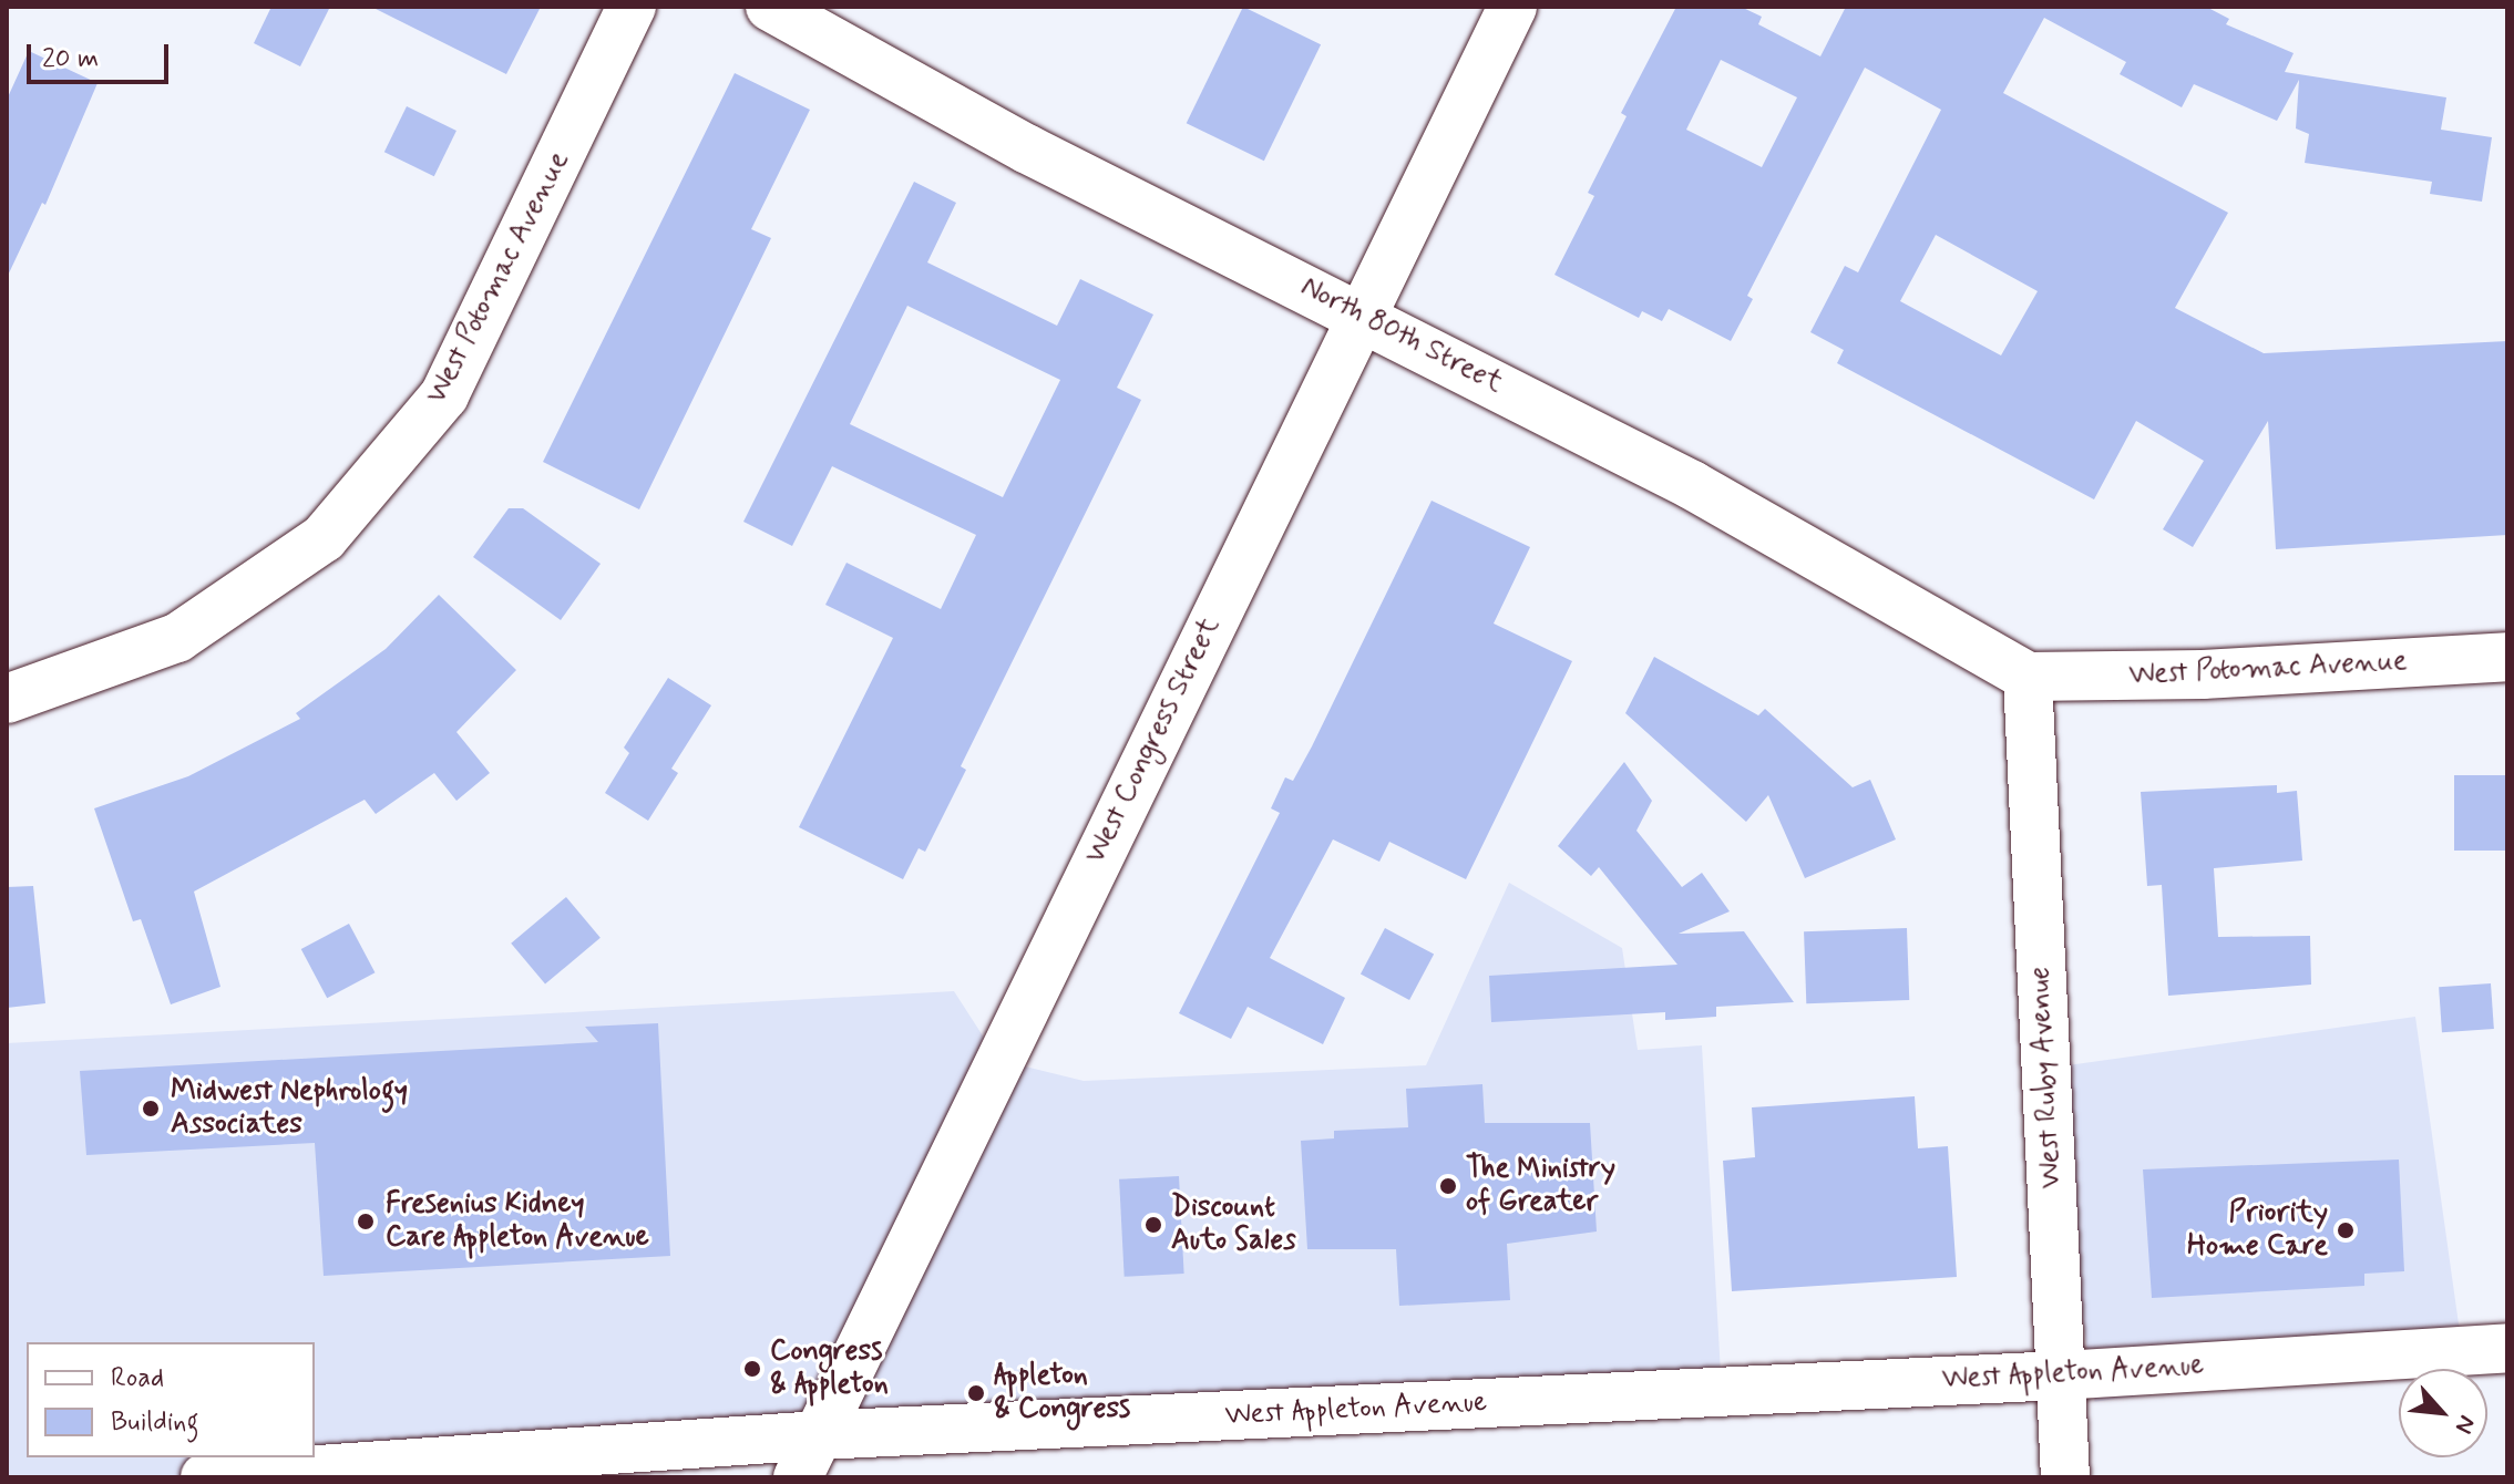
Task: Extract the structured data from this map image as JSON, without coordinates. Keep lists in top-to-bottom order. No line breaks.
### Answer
{"streets":{"street":["West Potomac Avenue","North 80th Street","West Congress Street","West Ruby Avenue","West Appleton Avenue"]},"crossings":[["West Potomac Avenue","North 80th Street"],["West Potomac Avenue","West Ruby Avenue"],["North 80th Street","West Congress Street"],["North 80th Street","West Ruby Avenue"],["West Congress Street","West Appleton Avenue"],["West Ruby Avenue","West Appleton Avenue"]],"places":["Midwest Nephrology Associates","The Ministry of Greater","Fresenius Kidney Care Appleton Avenue","Discount Auto Sales","Priority Home Care","Congress & Appleton","Appleton & Congress"],"legend":["Road","Building"],"scale_bar":"20 m","north":"bottom right"}
